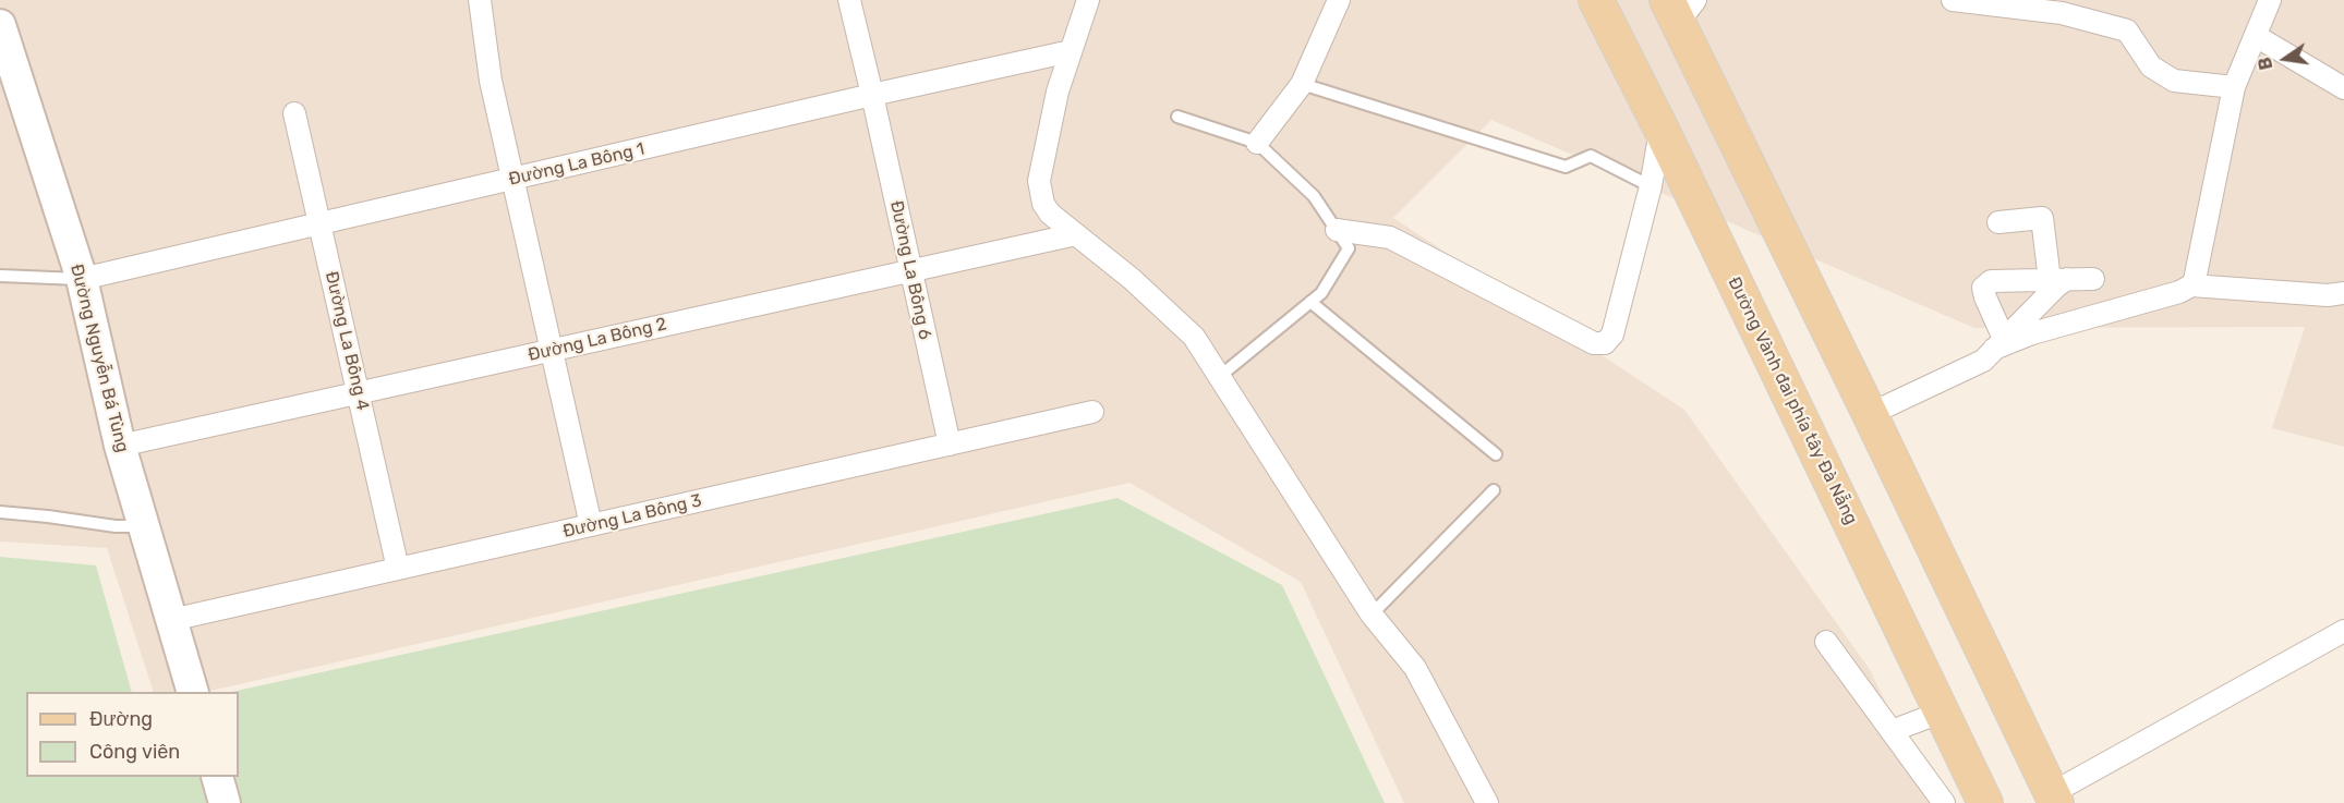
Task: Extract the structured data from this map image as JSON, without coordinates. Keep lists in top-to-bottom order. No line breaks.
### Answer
{"streets":{"main road":["Đường Nguyễn Bá Tùng","Đường Vành đai phía tây Đà Nẵng"],"street":["Đường La Bông 1","Đường La Bông 6","Đường La Bông 2","Đường La Bông 4","Đường La Bông 3"]},"crossings":[["Đường La Bông 1","Đường La Bông 6"],["Đường La Bông 1","Đường La Bông 4"],["Đường La Bông 1","Đường Nguyễn Bá Tùng"],["Đường La Bông 6","Đường La Bông 2"],["Đường La Bông 6","Đường La Bông 3"],["Đường La Bông 2","Đường La Bông 4"],["Đường La Bông 2","Đường Nguyễn Bá Tùng"],["Đường La Bông 4","Đường La Bông 3"],["Đường Nguyễn Bá Tùng","Đường La Bông 3"]],"legend":["Đường","Công viên"],"north":"left"}
